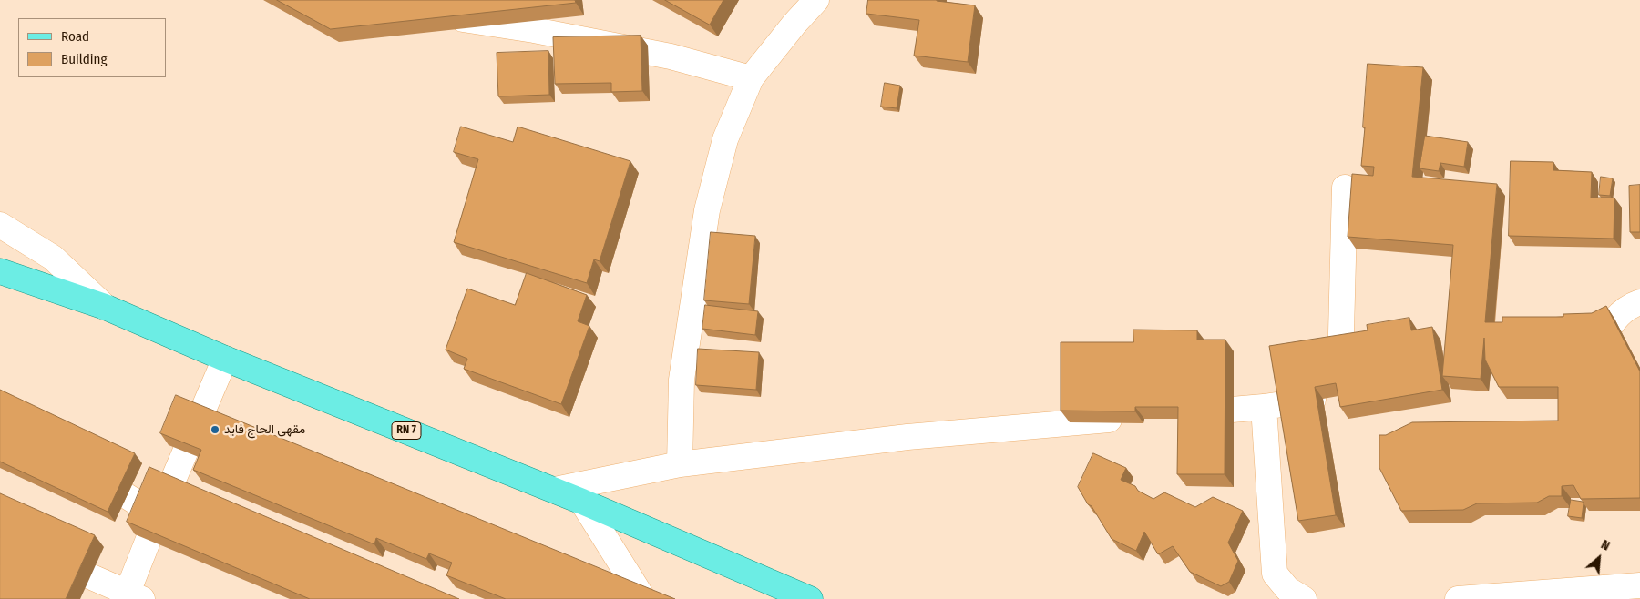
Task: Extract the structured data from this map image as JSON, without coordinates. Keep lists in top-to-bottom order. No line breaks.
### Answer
{"streets":{"main road":["RN 7"]},"places":["مقهى الحاج فايد"],"legend":["Road","Building"],"north":"top right"}
